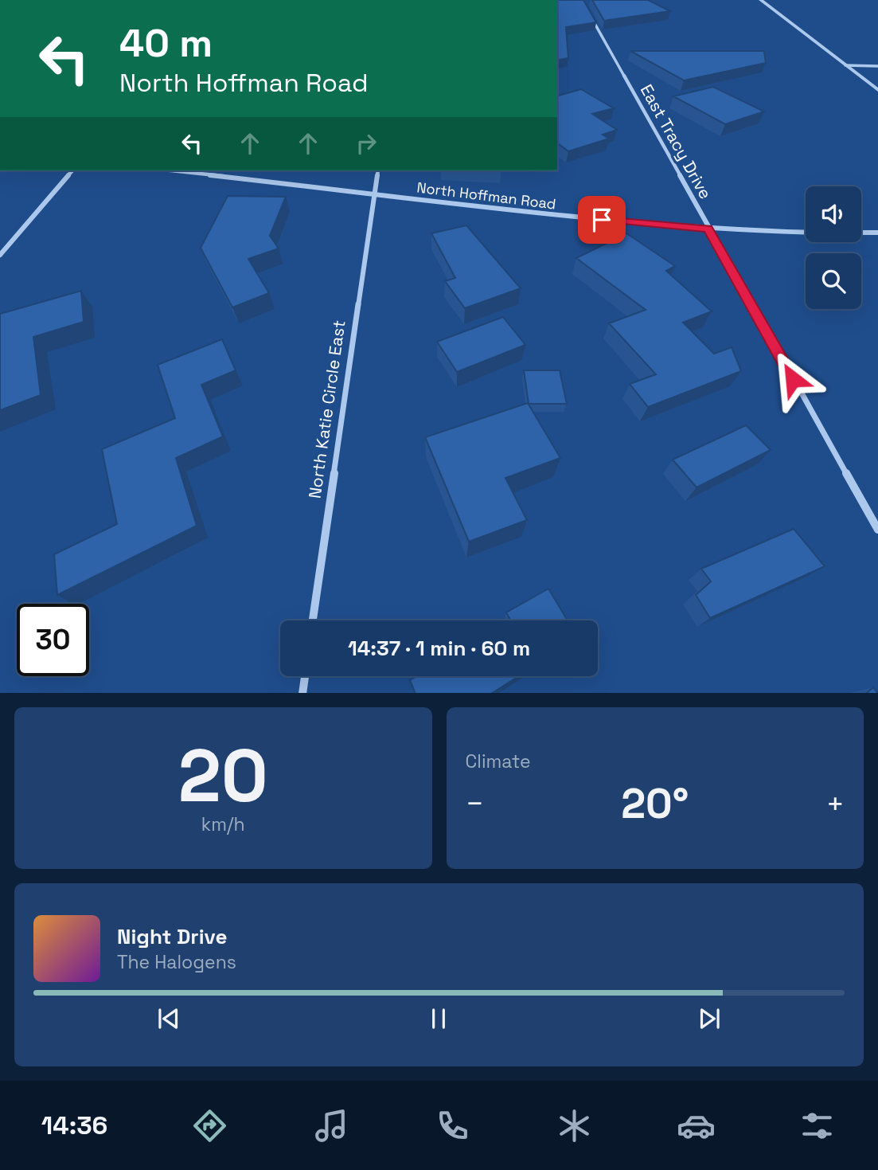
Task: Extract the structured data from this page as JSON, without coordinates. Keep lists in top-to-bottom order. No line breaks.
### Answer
{"streets":{"street":["East Tracy Drive","North Hoffman Road","North Katie Circle East"]},"crossings":[["East Tracy Drive","North Hoffman Road"],["North Hoffman Road","North Katie Circle East"]],"page":{"turn":["40 m","North Hoffman Road"],"limit":"30","trip":"14:37 · 1 min · 60 m","tile":[["20","km/h"],"Climate"],"heat":["−","20°","+"],"song":["Night Drive","The Halogens"],"tabs":"14:36"}}
